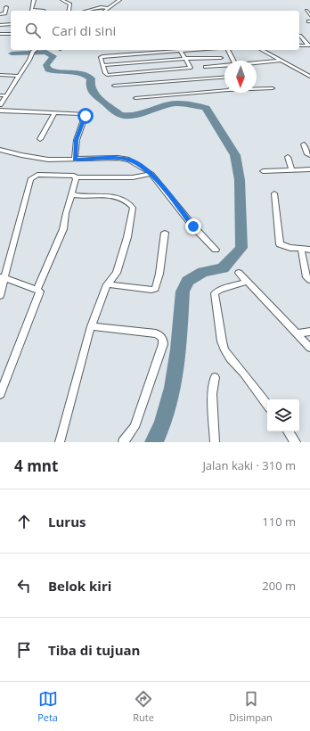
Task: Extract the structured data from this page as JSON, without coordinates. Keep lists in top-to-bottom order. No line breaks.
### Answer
{"north":"bottom","page":{"search":"Cari di sini","heading":["4 mnt","Jalan kaki · 310 m"],"list":[["Lurus","110 m"],["Belok kiri","200 m"],"Tiba di tujuan"],"nav":["Peta","Rute","Disimpan"]}}
